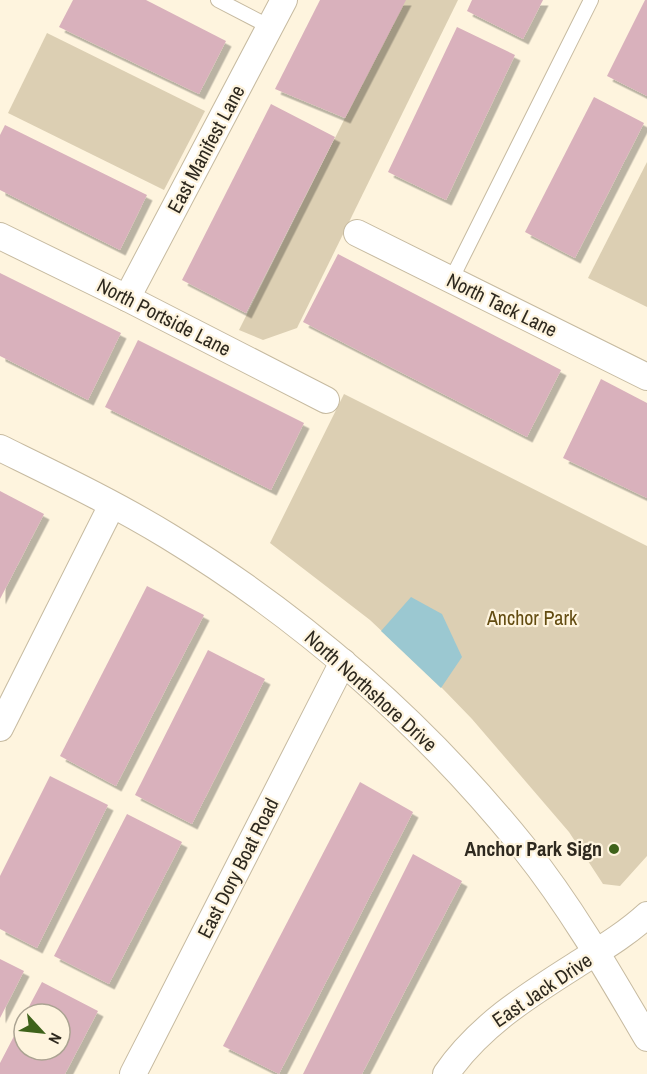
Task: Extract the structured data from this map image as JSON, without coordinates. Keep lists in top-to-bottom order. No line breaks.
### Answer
{"streets":{"street":["East Manifest Lane","North Tack Lane","North Portside Lane","North Northshore Drive","East Dory Boat Road","East Jack Drive"]},"crossings":[["East Manifest Lane","North Portside Lane"],["North Northshore Drive","East Dory Boat Road"],["North Northshore Drive","East Jack Drive"]],"parks":["Anchor Park"],"places":["Anchor Park Sign"],"north":"bottom right"}
